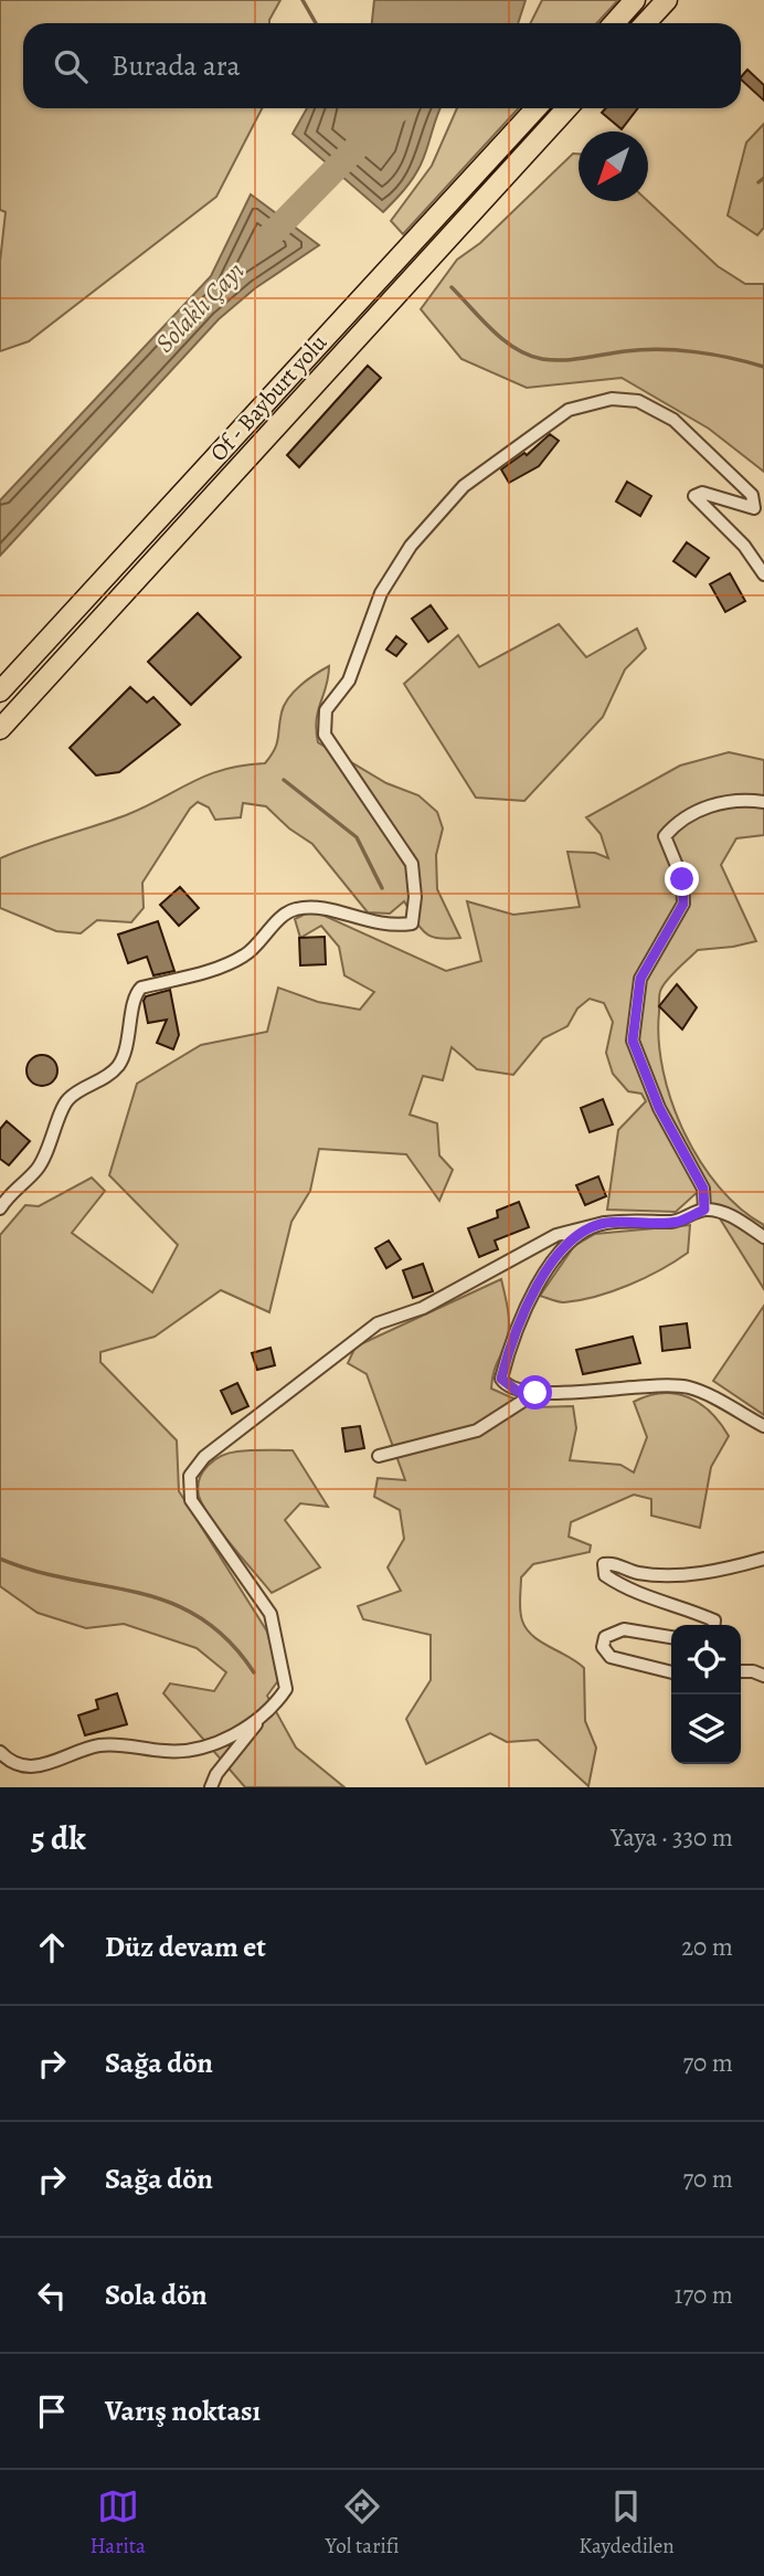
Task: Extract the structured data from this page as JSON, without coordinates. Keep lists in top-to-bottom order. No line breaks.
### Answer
{"streets":{"highway":["Of - Bayburt yolu"]},"water":["Solaklı Çayı"],"north":"bottom left","page":{"search":"Burada ara","heading":["5 dk","Yaya · 330 m"],"list":[["Düz devam et","20 m"],["Sağa dön","70 m"],["Sağa dön","70 m"],["Sola dön","170 m"],"Varış noktası"],"nav":["Harita","Yol tarifi","Kaydedilen"]}}
